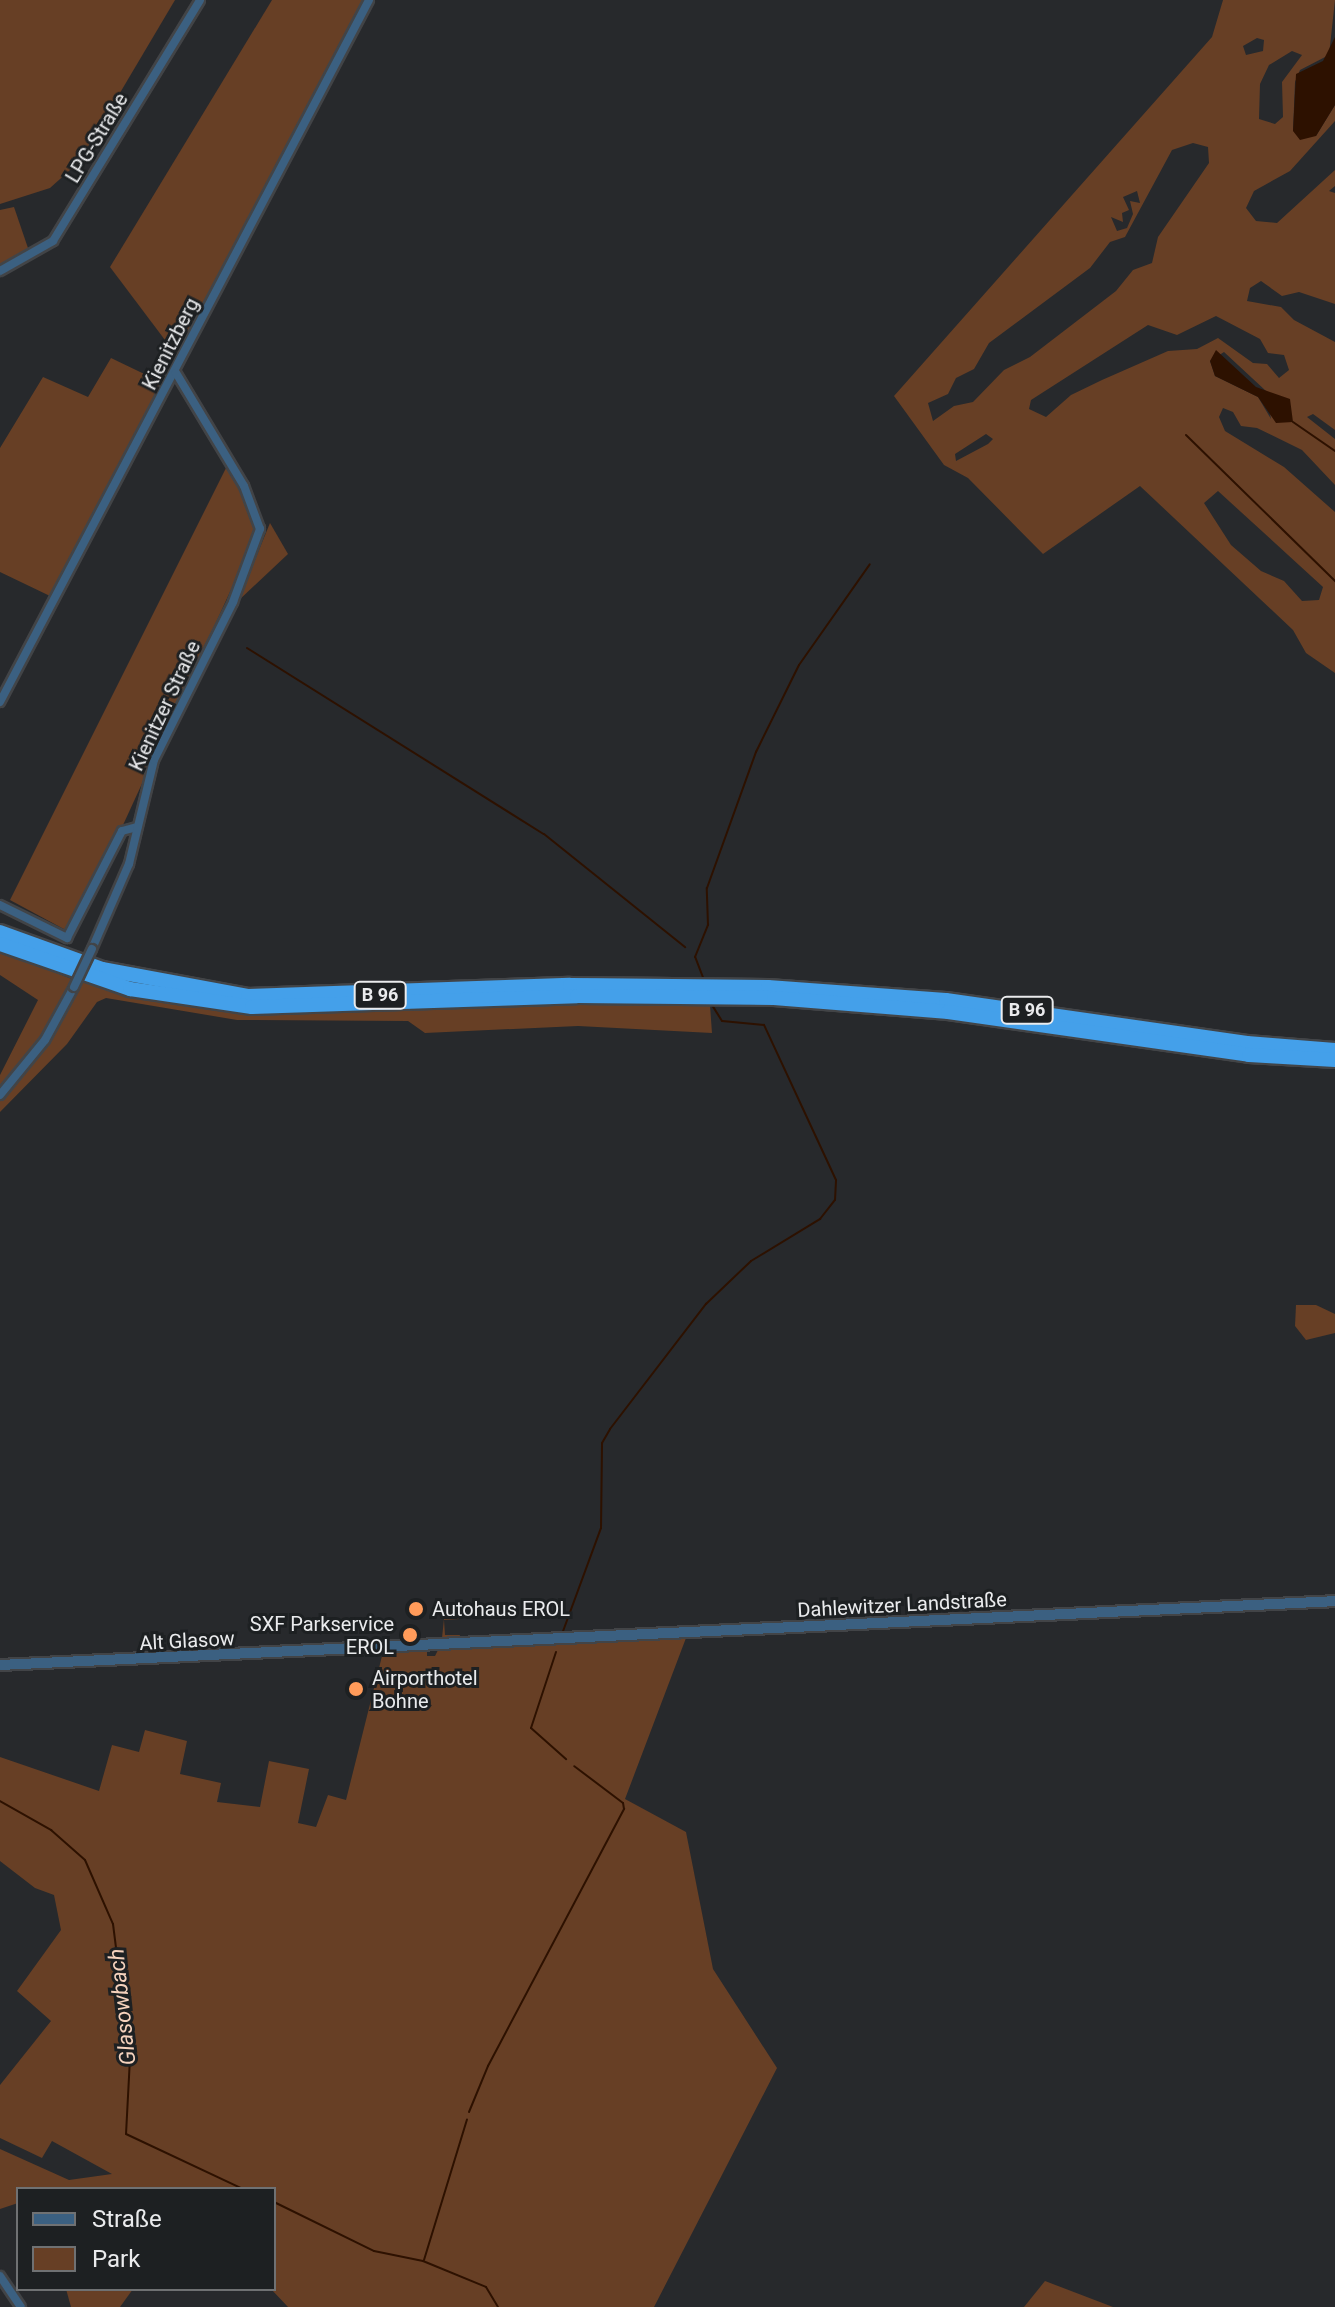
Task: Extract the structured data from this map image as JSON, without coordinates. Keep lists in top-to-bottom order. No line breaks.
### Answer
{"streets":{"highway":["B 96"],"street":["LPG-Straße","Kienitzberg","Kienitzer Straße","Dahlewitzer Landstraße","Alt Glasow"]},"crossings":[["Kienitzberg","Kienitzer Straße"],["Dahlewitzer Landstraße","Alt Glasow"]],"water":["Glasowbach"],"places":["Autohaus EROL","SXF Parkservice EROL","Airporthotel Bohne"],"legend":["Straße","Park"]}
